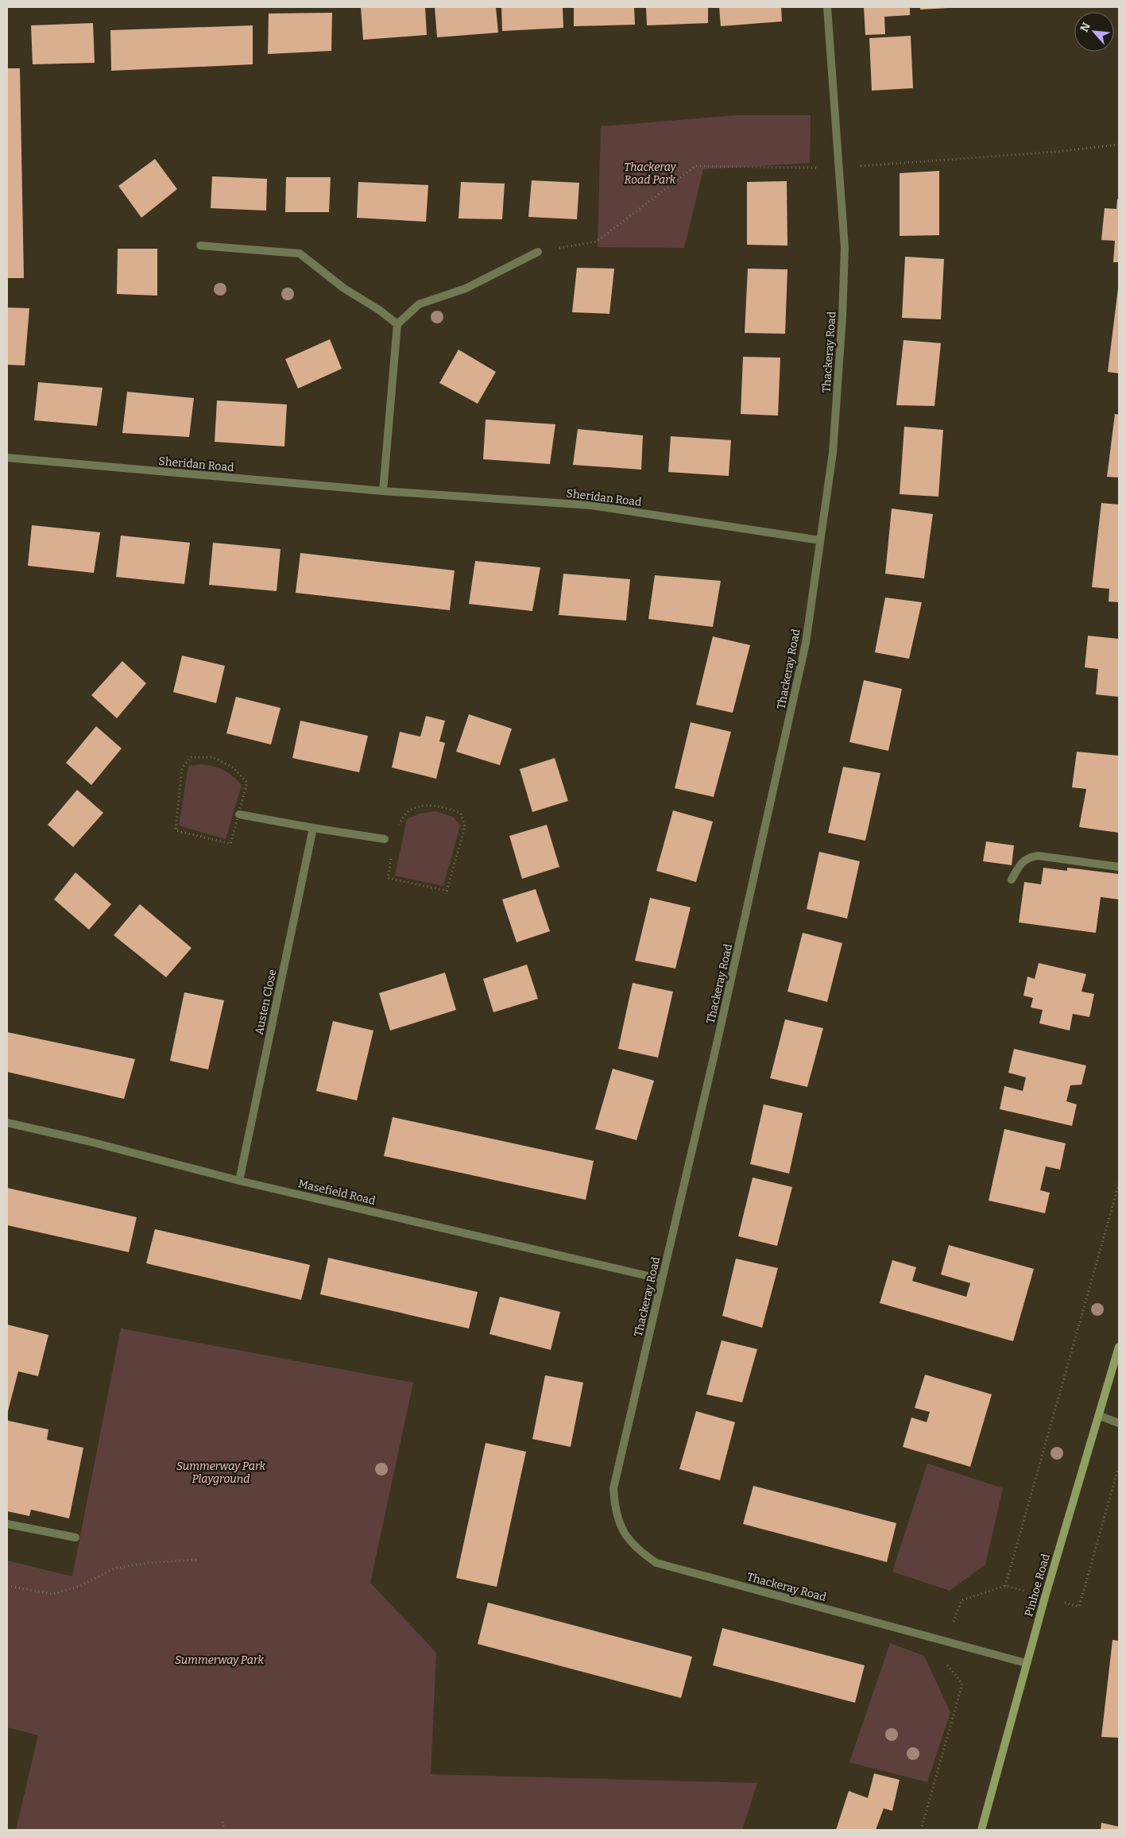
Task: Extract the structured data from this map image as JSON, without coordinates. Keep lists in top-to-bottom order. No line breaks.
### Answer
{"streets":{"main road":["Pinhoe Road"],"street":["Thackeray Road","Sheridan Road","Austen Close","Masefield Road"]},"crossings":[["Thackeray Road","Sheridan Road"],["Thackeray Road","Masefield Road"],["Thackeray Road","Pinhoe Road"],["Austen Close","Masefield Road"]],"parks":["Thackeray Road Park","Summerway Park Playground","Summerway Park"],"north":"top left"}
